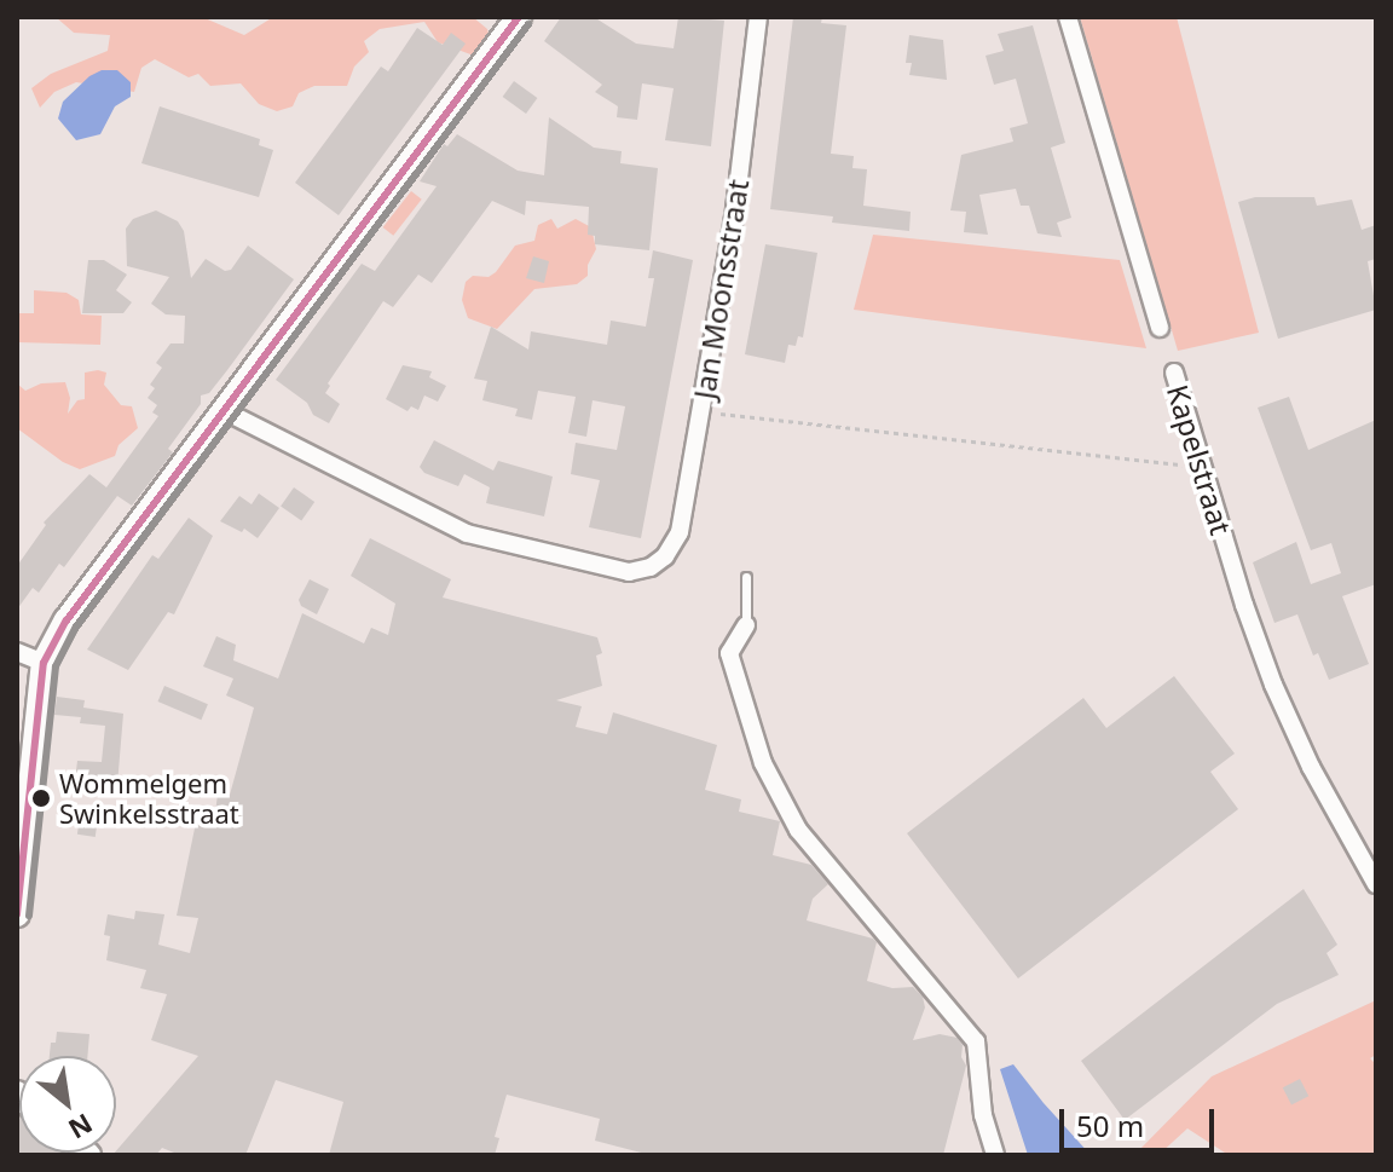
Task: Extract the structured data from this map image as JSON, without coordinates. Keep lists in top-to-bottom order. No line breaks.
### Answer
{"streets":{"street":["Jan Moonsstraat","Kapelstraat"]},"places":["Wommelgem Swinkelsstraat"],"scale_bar":"50 m","north":"bottom right"}
